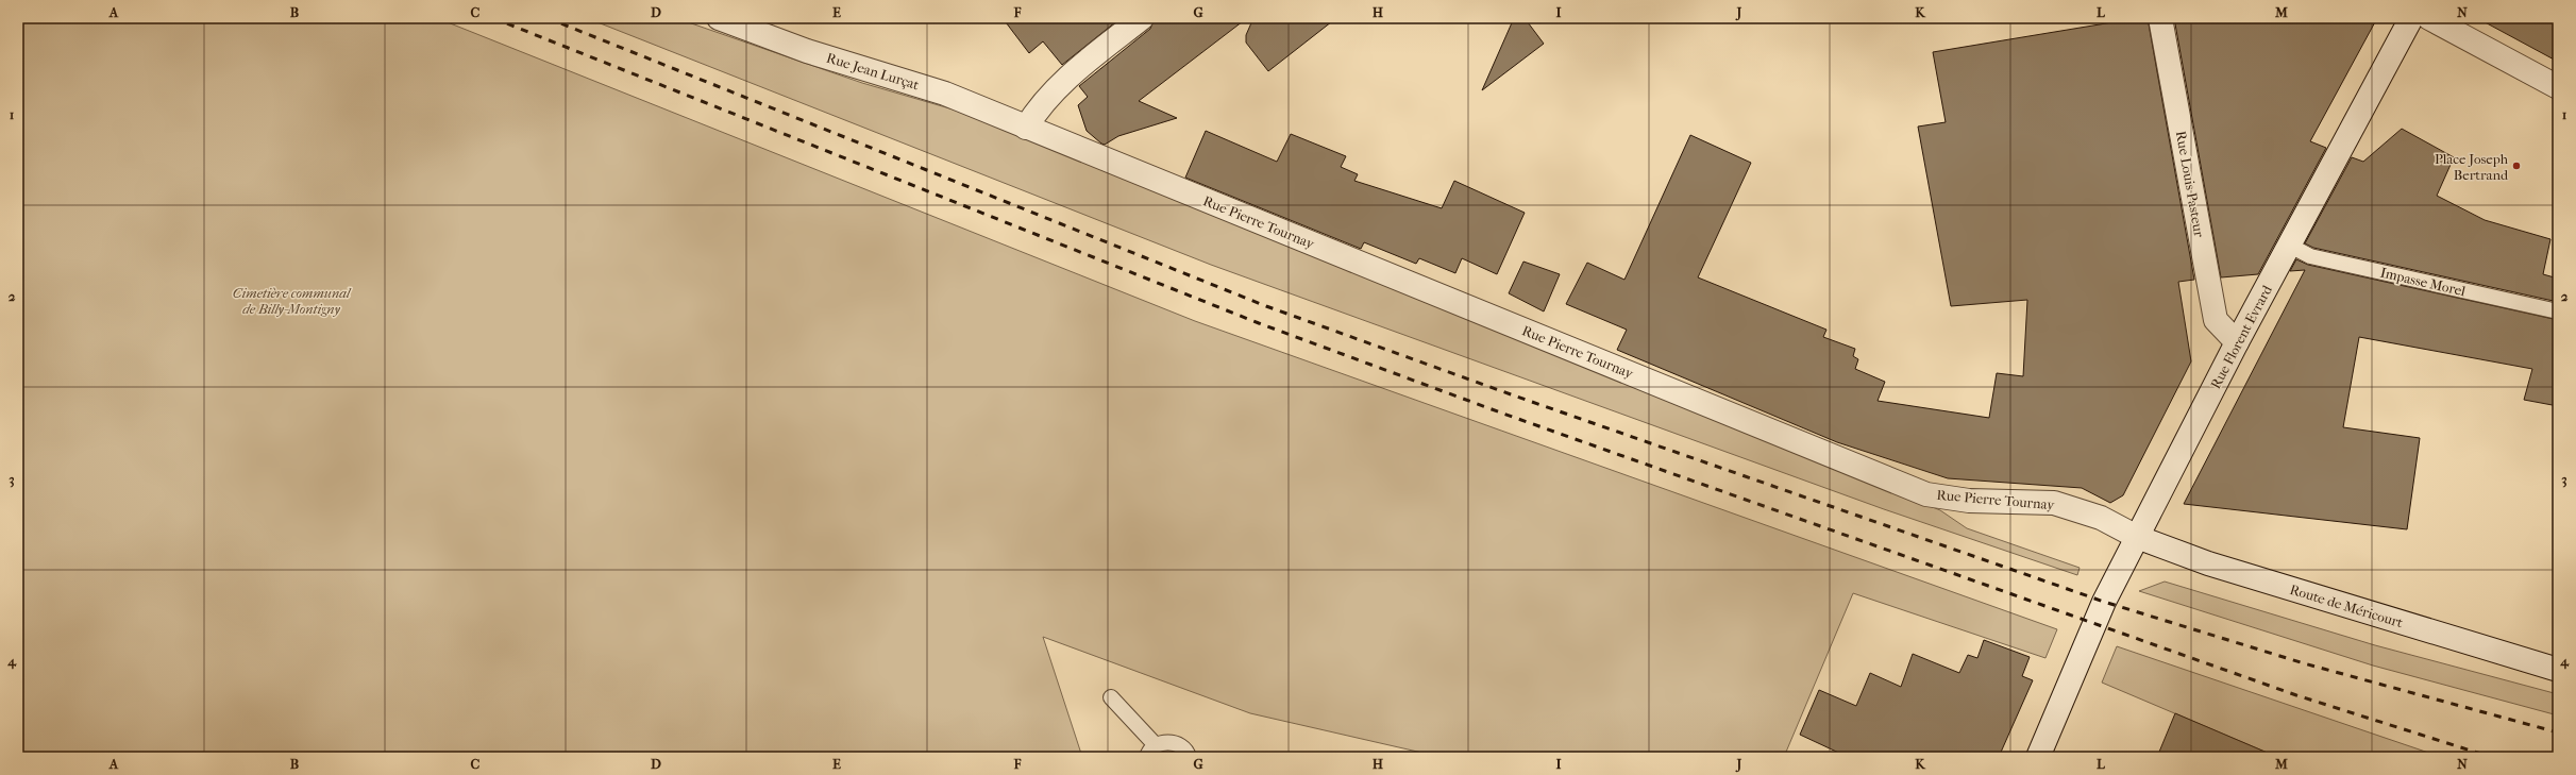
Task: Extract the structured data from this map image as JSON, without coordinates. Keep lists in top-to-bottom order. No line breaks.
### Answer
{"streets":{"street":["Rue Jean Lurçat","Rue Louis Pasteur","Rue Pierre Tournay","Rue Florent Evrard","Route de Méricourt"],"lane":["Impasse Morel"]},"crossings":[["Rue Jean Lurçat","Rue Pierre Tournay"],["Rue Louis Pasteur","Rue Florent Evrard"],["Rue Pierre Tournay","Rue Florent Evrard"],["Rue Pierre Tournay","Route de Méricourt"],["Impasse Morel","Rue Florent Evrard"],["Rue Florent Evrard","Route de Méricourt"]],"parks":["Cimetière communal de Billy-Montigny"],"places":["Place Joseph Bertrand"],"grid":{"columns":["A","B","C","D","E","F","G","H","I","J","K","L","M","N"],"rows":["1","2","3","4"]}}
